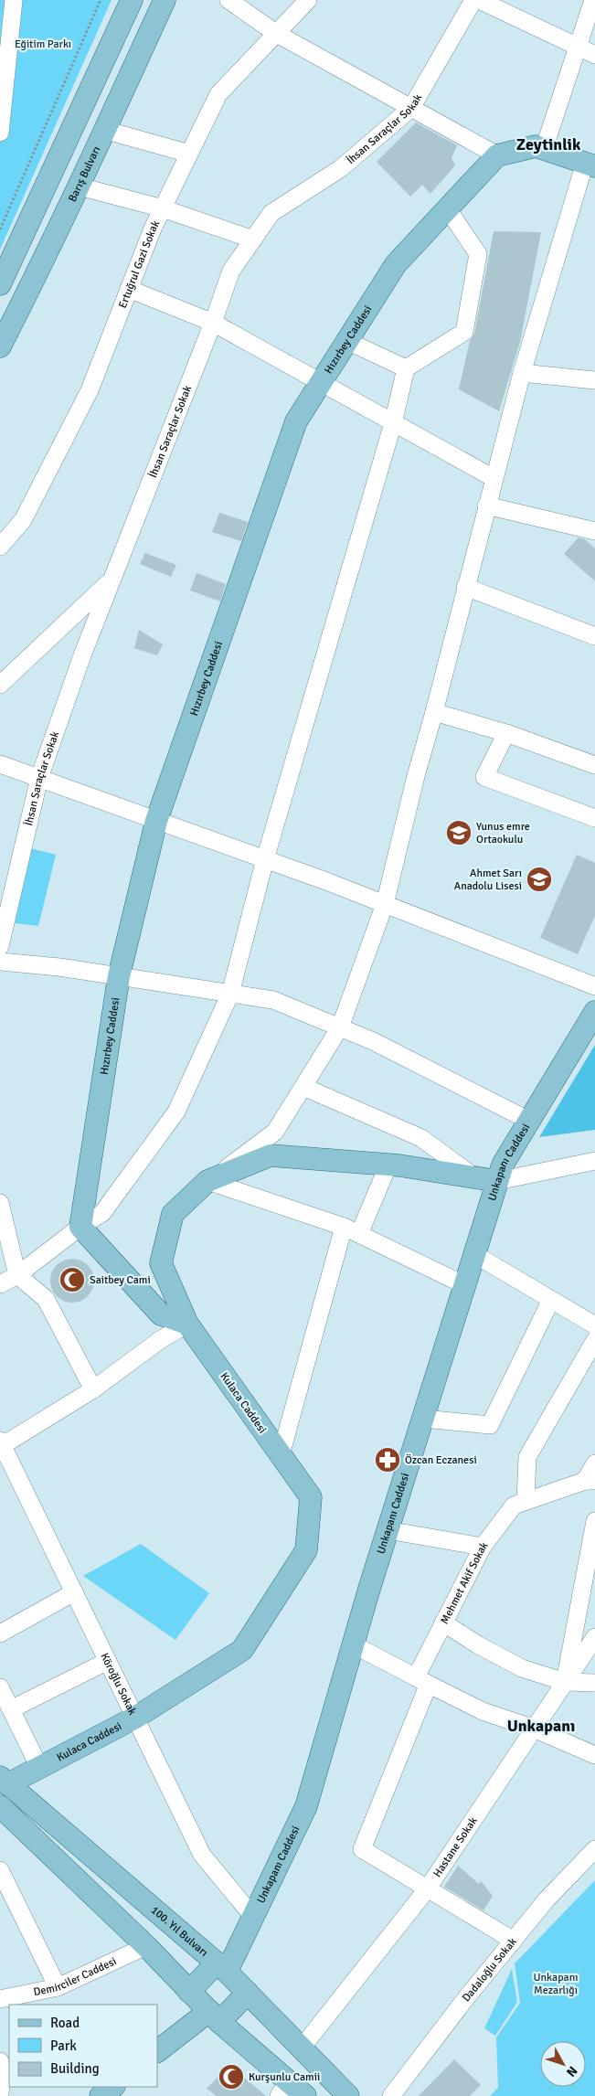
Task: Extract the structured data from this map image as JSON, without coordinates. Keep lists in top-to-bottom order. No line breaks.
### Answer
{"streets":{"main road":["Barış Bulvarı","Hızırbey Caddesi","Unkapanı Caddesi","Kulaca Caddesi","100. Yıl Bulvarı"],"street":["İhsan Saraçlar Sokak","Ertuğrul Gazi Sokak","Mehmet Akif Sokak","Köroğlu Sokak","Hastane Sokak","Dadaloğlu Sokak","Demirciler Caddesi"]},"crossings":[["Unkapanı Caddesi","Kulaca Caddesi"],["Unkapanı Caddesi","Köroğlu Sokak"],["Unkapanı Caddesi","100. Yıl Bulvarı"],["Kulaca Caddesi","Köroğlu Sokak"],["Kulaca Caddesi","100. Yıl Bulvarı"],["Mehmet Akif Sokak","Hastane Sokak"],["Hastane Sokak","100. Yıl Bulvarı"]],"districts":["Zeytinlik","Unkapanı"],"parks":["Eğitim Parkı","Unkapanı Mezarlığı"],"places":{"school or university":["Yunus emre Ortaokulu","Ahmet Sarı Anadolu Lisesi"],"mosque":["Saitbey Cami","Kurşunlu Camii"],"pharmacy":["Özcan Eczanesi"]},"legend":["Road","Park","Building"],"north":"bottom right"}
